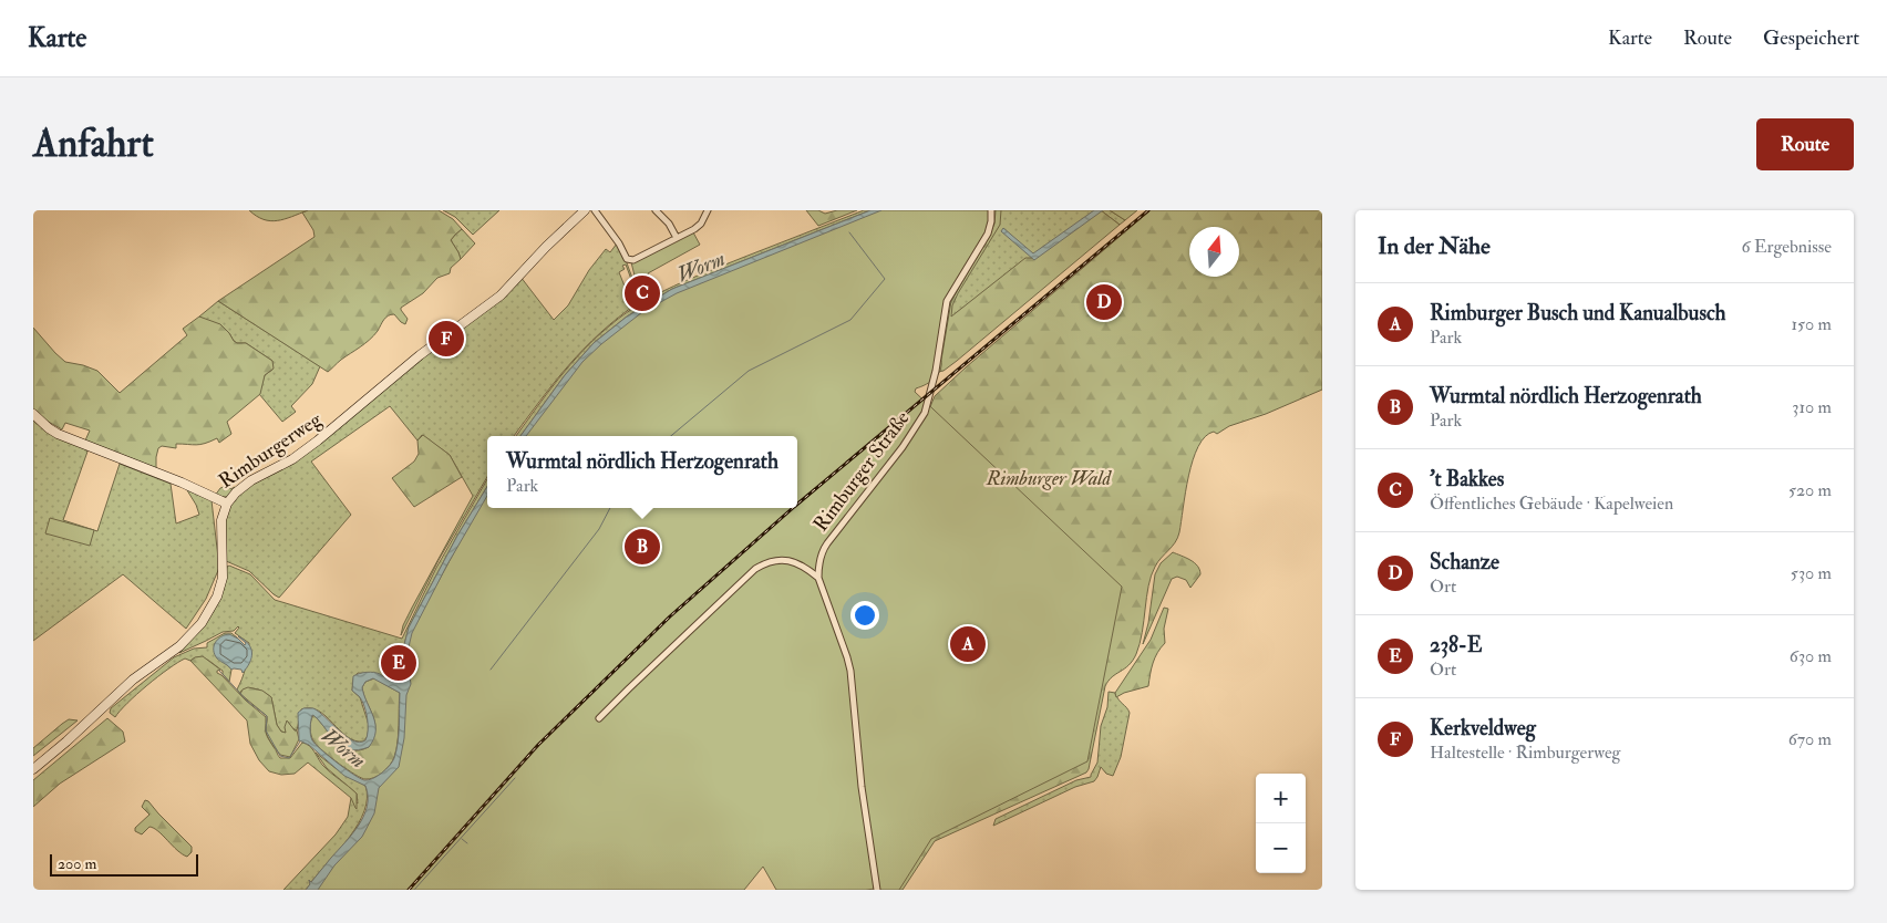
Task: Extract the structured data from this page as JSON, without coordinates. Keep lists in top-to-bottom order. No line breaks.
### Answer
{"streets":{"street":["Rimburgerweg","Rimburger Straße"]},"water":["Worm"],"parks":["Rimburger Wald"],"scale_bar":"200 m","north":"top","page":{"header":"Karte","nav":["Karte","Route","Gespeichert"],"buttons":"Route","title":"Anfahrt","heading":["In der Nähe","6 Ergebnisse"],"pins":["C","D","F","B","A","E"],"list":[{"mark":"A","name":"Rimburger Busch und Kanualbusch","note":"Park","value":"150 m"},{"mark":"B","name":"Wurmtal nördlich Herzogenrath","note":"Park","value":"310 m"},{"mark":"C","name":"'t Bakkes","note":"Öffentliches Gebäude · Kapelweien","value":"520 m"},{"mark":"D","name":"Schanze","note":"Ort","value":"530 m"},{"mark":"E","name":"238-E","note":"Ort","value":"630 m"},{"mark":"F","name":"Kerkveldweg","note":"Haltestelle · Rimburgerweg","value":"670 m"}],"popup":["Wurmtal nördlich Herzogenrath","Park"],"map_buttons":["+","−"],"scale":"200 m"}}
